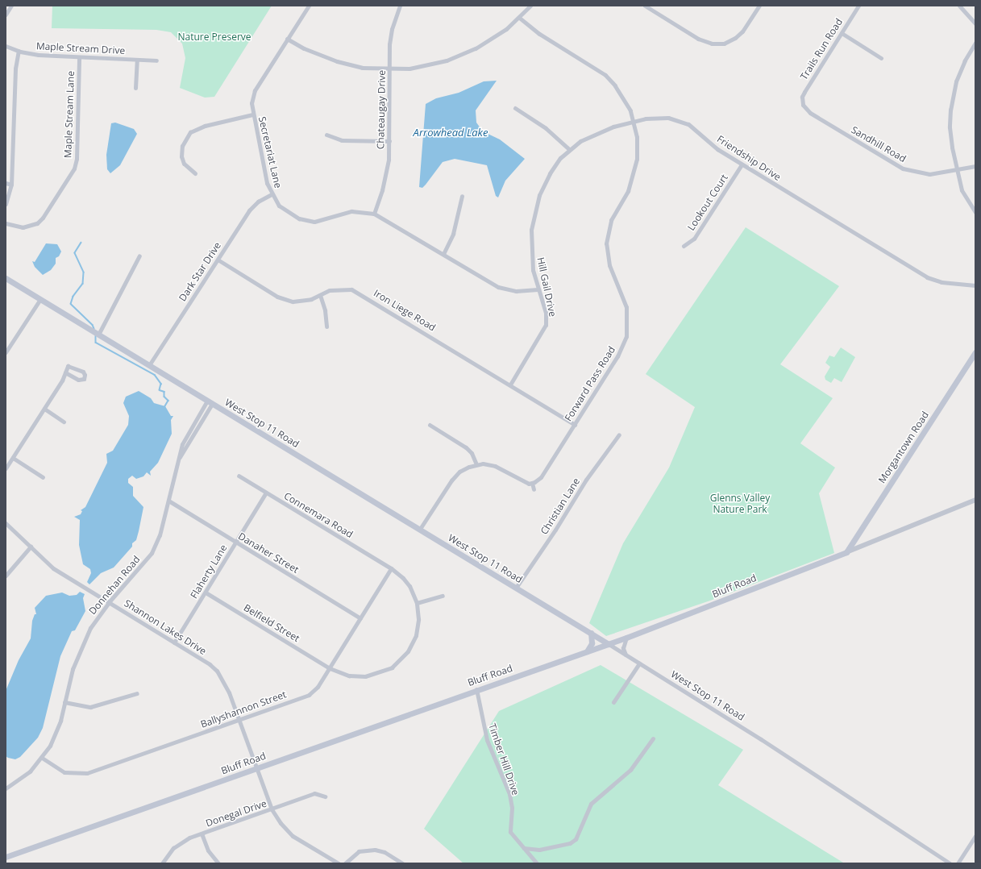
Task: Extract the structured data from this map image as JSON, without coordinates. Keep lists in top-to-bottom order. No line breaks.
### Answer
{"streets":{"main road":["West Stop 11 Road","Morgantown Road","Bluff Road"],"street":["Maple Stream Drive","Trails Run Road","Chateaugay Drive","Maple Stream Lane","Sandhill Road","Secretariat Lane","Friendship Drive","Lookout Court","Dark Star Drive","Hill Gail Drive","Iron Liege Road","Forward Pass Road","Christian Lane","Connemara Road","Danaher Street","Flaherty Lane","Donnehan Road","Belfield Street","Shannon Lakes Drive","Ballyshannon Street","Timber Hill Drive","Donegal Drive"]},"crossings":[["Maple Stream Drive","Maple Stream Lane"],["Trails Run Road","Sandhill Road"],["Chateaugay Drive","Secretariat Lane"],["Secretariat Lane","Dark Star Drive"],["Secretariat Lane","Hill Gail Drive"],["Friendship Drive","Lookout Court"],["Friendship Drive","Hill Gail Drive"],["Friendship Drive","Forward Pass Road"],["Dark Star Drive","Iron Liege Road"],["Dark Star Drive","West Stop 11 Road"],["Hill Gail Drive","Iron Liege Road"],["Hill Gail Drive","Forward Pass Road"],["Iron Liege Road","Forward Pass Road"],["West Stop 11 Road","Christian Lane"],["West Stop 11 Road","Donnehan Road"],["West Stop 11 Road","Bluff Road"],["Morgantown Road","Bluff Road"],["Connemara Road","Flaherty Lane"],["Connemara Road","Belfield Street"],["Connemara Road","Ballyshannon Street"],["Danaher Street","Flaherty Lane"],["Danaher Street","Donnehan Road"],["Danaher Street","Ballyshannon Street"],["Flaherty Lane","Belfield Street"],["Flaherty Lane","Shannon Lakes Drive"],["Donnehan Road","Shannon Lakes Drive"],["Donnehan Road","Ballyshannon Street"],["Bluff Road","Shannon Lakes Drive"],["Bluff Road","Timber Hill Drive"],["Belfield Street","Ballyshannon Street"],["Shannon Lakes Drive","Ballyshannon Street"],["Shannon Lakes Drive","Donegal Drive"]],"water":["Arrowhead Lake"],"parks":["Nature Preserve","Glenns Valley Nature Park"]}
